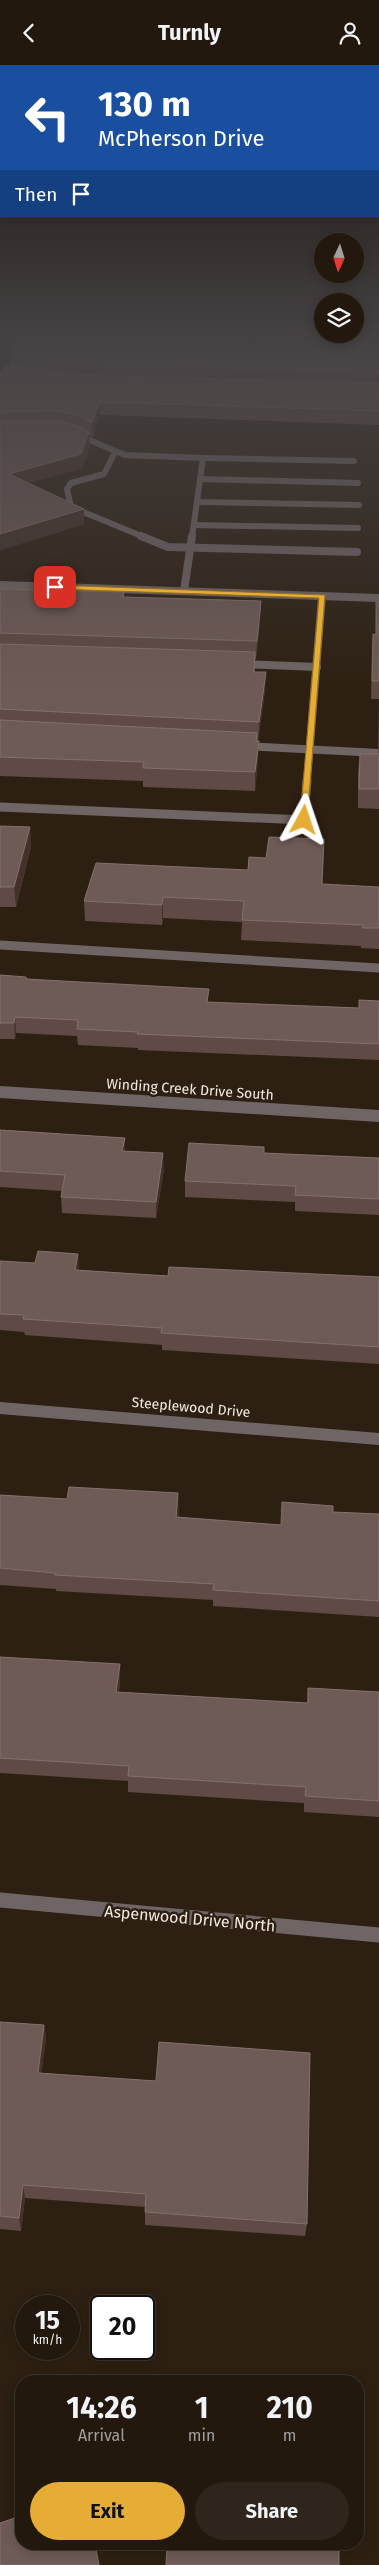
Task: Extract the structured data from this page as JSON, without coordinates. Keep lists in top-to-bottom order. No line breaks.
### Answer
{"streets":{"street":["Winding Creek Drive South","Steeplewood Drive","Aspenwood Drive North"]},"north":"bottom","page":{"header":"Turnly","turn":["130 m","McPherson Drive"],"then":"Then","speed":"15 km/h","limit":"20","eta":["14:26","Arrival","1","min","210","m"],"buttons":["Exit","Share"]}}
